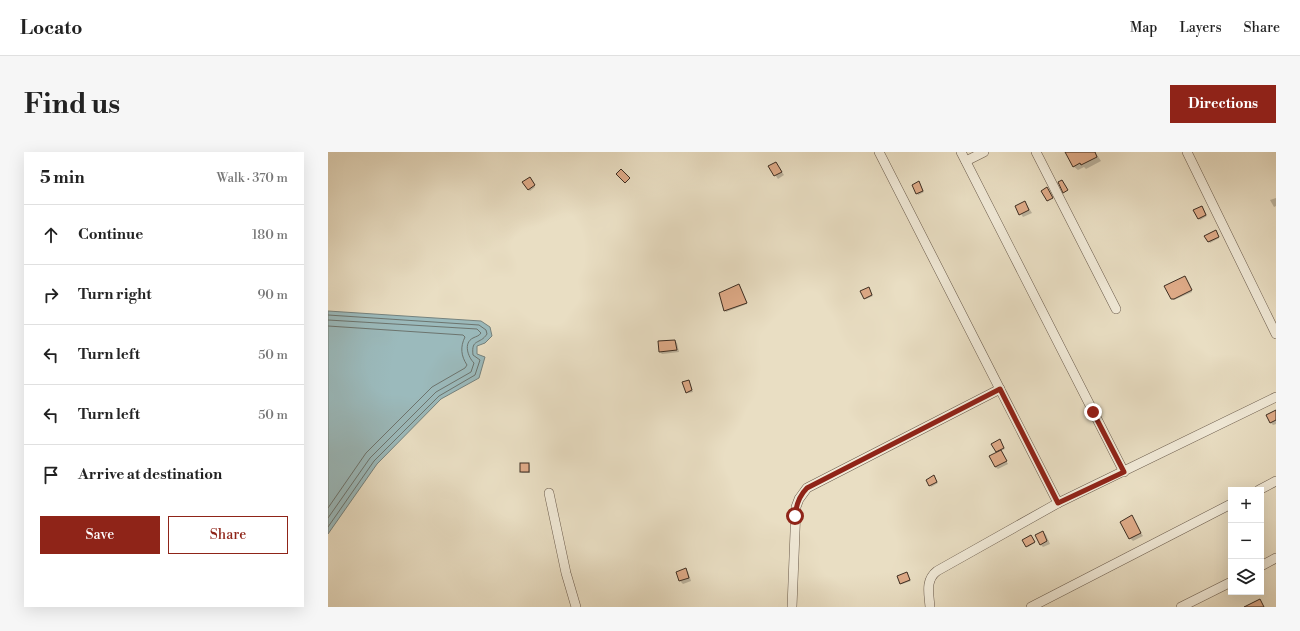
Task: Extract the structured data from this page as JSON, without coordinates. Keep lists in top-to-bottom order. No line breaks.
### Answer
{"page":{"header":"Locato","nav":["Map","Layers","Share"],"buttons":["Directions",["Save","Share"]],"title":"Find us","heading":["5 min","Walk · 370 m"],"list":[["Continue","180 m"],["Turn right","90 m"],["Turn left","50 m"],["Turn left","50 m"],"Arrive at destination"],"map_buttons":["+","−"]}}
